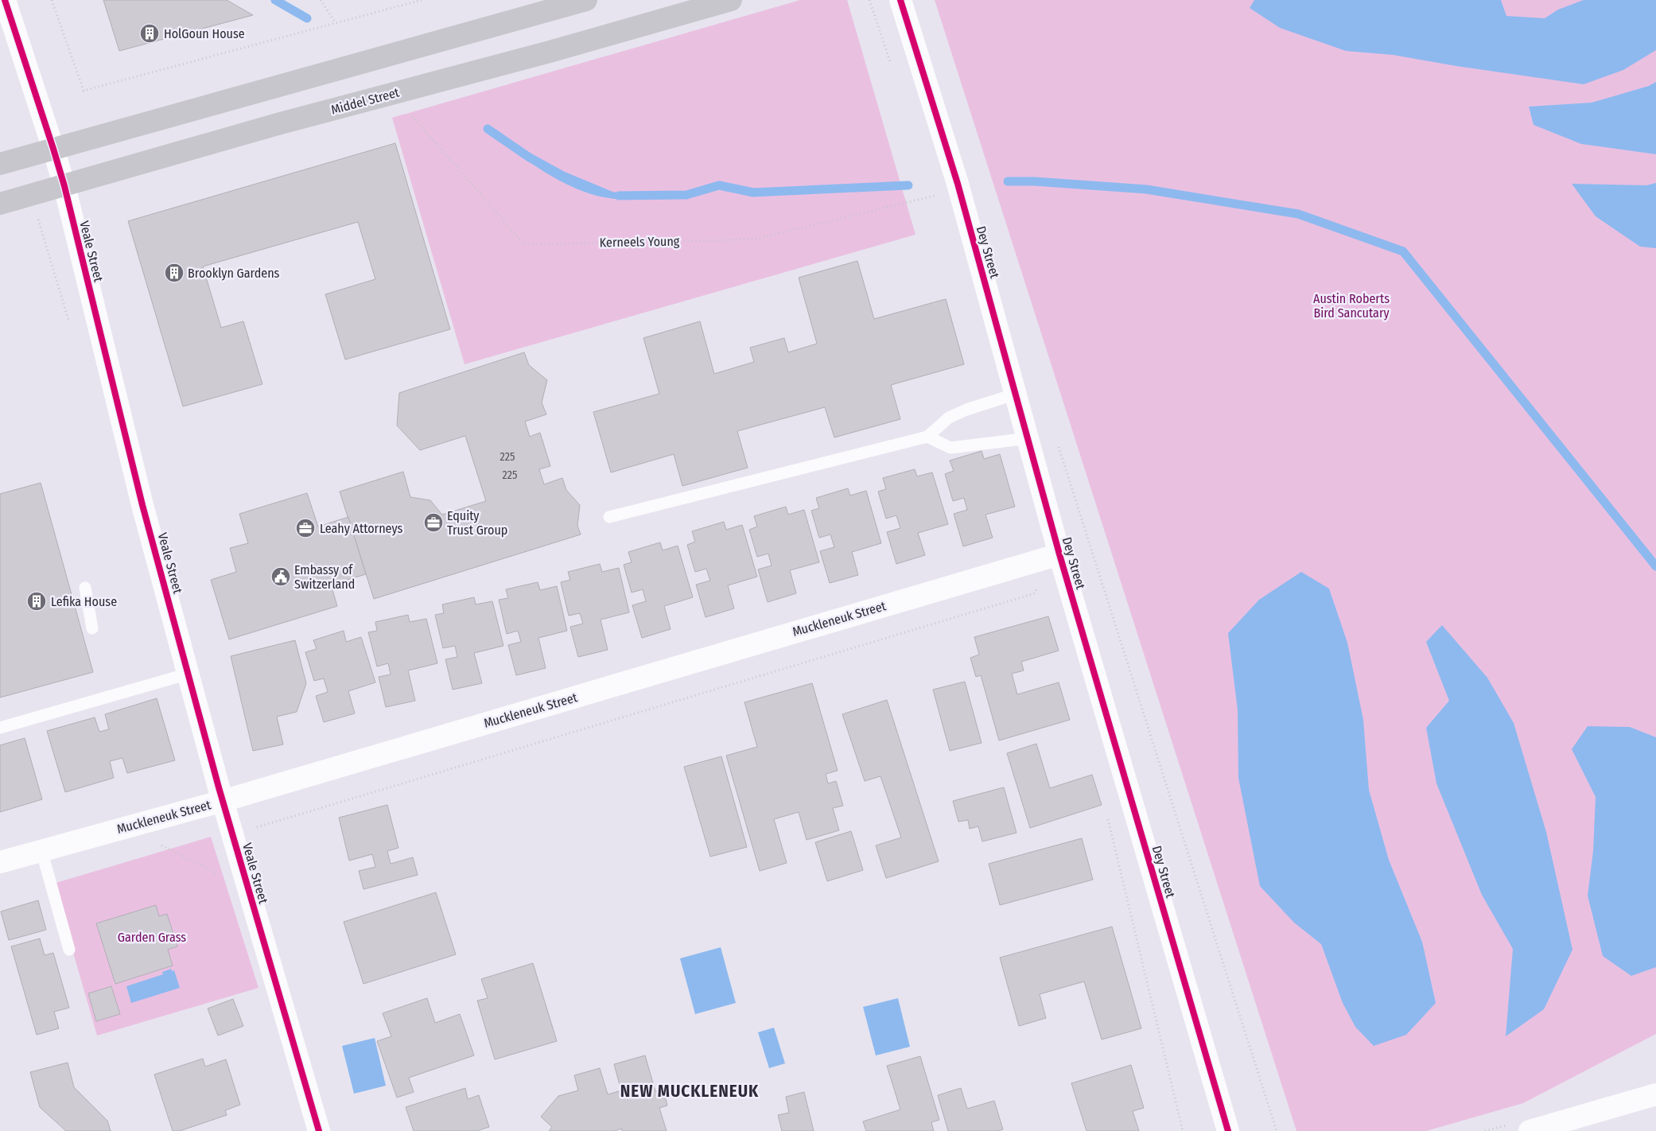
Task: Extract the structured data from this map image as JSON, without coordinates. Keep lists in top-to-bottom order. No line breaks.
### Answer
{"streets":{"main road":["Middel Street"],"street":["Veale Street","Dey Street","Muckleneuk Street"],"path":["Kerneels Young"]},"crossings":[["Middel Street","Veale Street"],["Veale Street","Muckleneuk Street"],["Dey Street","Muckleneuk Street"]],"districts":["NEW MUCKLENEUK"],"parks":["Austin Roberts Bird Sancutary","Garden Grass"],"places":{"building":["HolGoun House","Brooklyn Gardens","Lefika House"],"office":["Equity Trust Group","Leahy Attorneys"],"public building":["Embassy of Switzerland"]},"house_numbers":["225","225"]}
